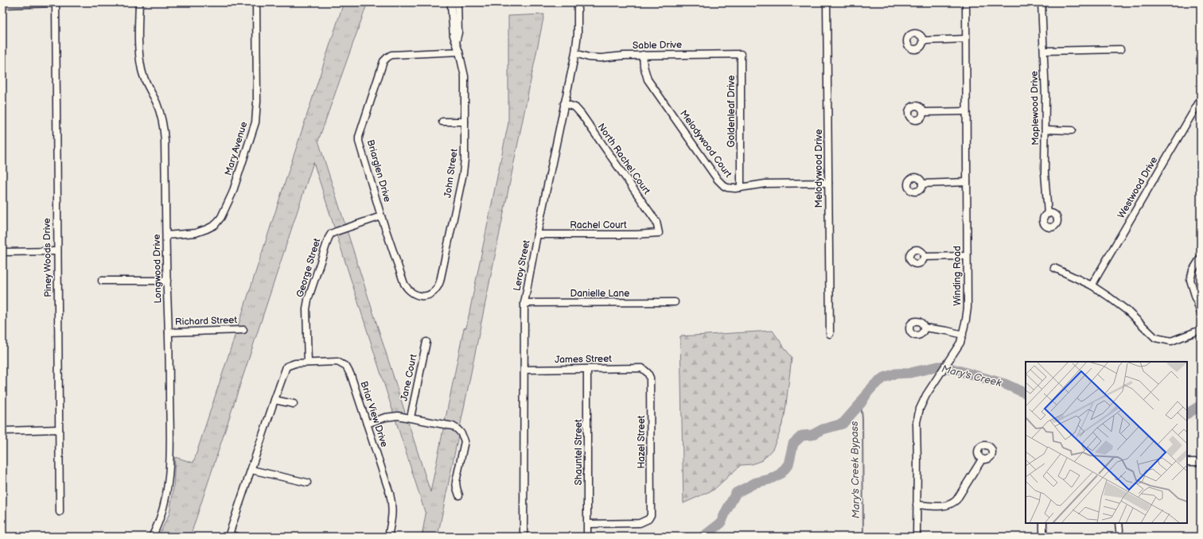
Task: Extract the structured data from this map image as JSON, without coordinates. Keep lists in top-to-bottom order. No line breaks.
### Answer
{"streets":{"street":["Sable Drive","Maplewood Drive","Goldenleaf Drive","Melodywood Court","Mary Avenue","North Rachel Court","Melodywood Drive","Briarglen Drive","John Street","Westwood Drive","Rachel Court","Piney Woods Drive","Leroy Street","George Street","Longwood Drive","Winding Road","Danielle Lane","Richard Street","James Street","Jane Court","Briar View Drive","Hazel Street","Shauntel Street"]},"crossings":[["Sable Drive","Goldenleaf Drive"],["Sable Drive","Melodywood Court"],["Sable Drive","Leroy Street"],["Goldenleaf Drive","Melodywood Court"],["Melodywood Court","Melodywood Drive"],["Mary Avenue","Longwood Drive"],["North Rachel Court","Rachel Court"],["North Rachel Court","Leroy Street"],["Briarglen Drive","John Street"],["Briarglen Drive","George Street"],["Rachel Court","Leroy Street"],["Leroy Street","Danielle Lane"],["Leroy Street","James Street"],["George Street","Briar View Drive"],["Longwood Drive","Richard Street"],["James Street","Hazel Street"],["James Street","Shauntel Street"],["Hazel Street","Shauntel Street"]],"water":["Mary's Creek","Mary's Creek Bypass"]}
